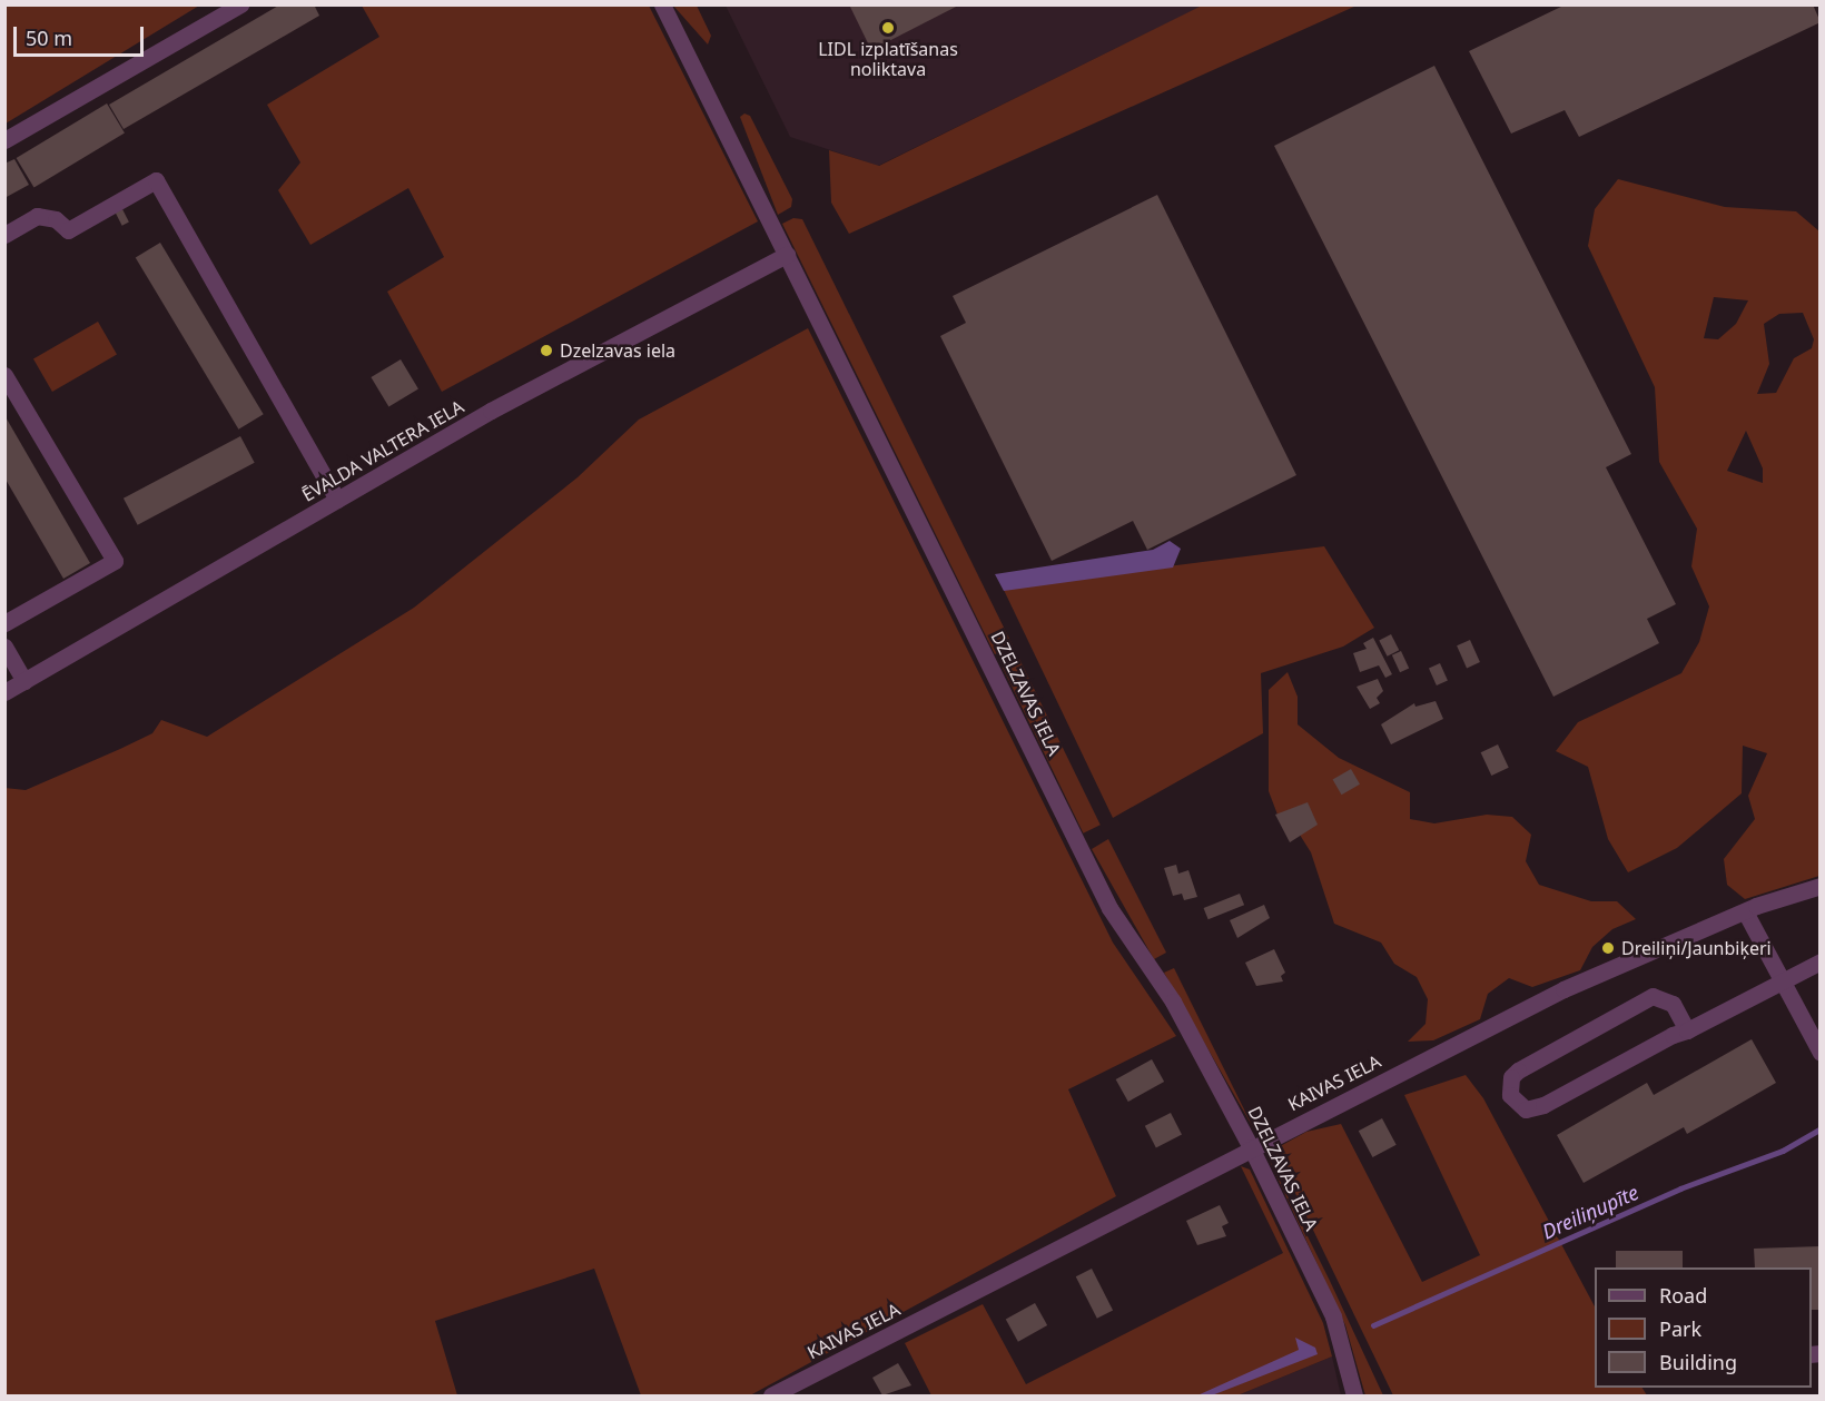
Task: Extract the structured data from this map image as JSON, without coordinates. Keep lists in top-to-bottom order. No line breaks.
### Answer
{"streets":{"street":["ĒVALDA VALTERA IELA","DZELZAVAS IELA","KAIVAS IELA"]},"crossings":[["ĒVALDA VALTERA IELA","DZELZAVAS IELA"],["DZELZAVAS IELA","KAIVAS IELA"]],"water":["Dreiliņupīte"],"places":["LIDL izplatīšanas noliktava","Dzelzavas iela","Dreiliņi/Jaunbiķeri"],"legend":["Road","Park","Building"],"scale_bar":"50 m"}
